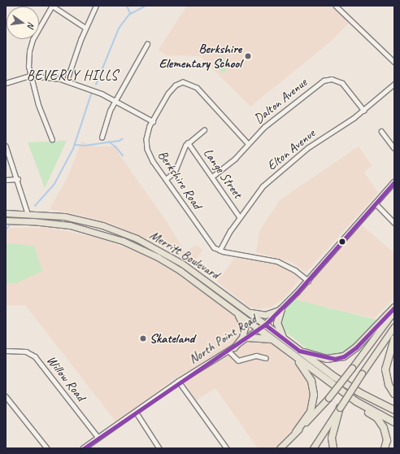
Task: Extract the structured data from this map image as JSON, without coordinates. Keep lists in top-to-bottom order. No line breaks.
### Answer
{"streets":{"main road":["Merritt Boulevard"],"street":["Dalton Avenue","Elton Avenue","Lange Street","Berkshire Road","North Point Road","Willow Road"]},"crossings":[["Dalton Avenue","Elton Avenue"],["Dalton Avenue","Lange Street"],["Dalton Avenue","Berkshire Road"],["Elton Avenue","Lange Street"],["Elton Avenue","Berkshire Road"],["Merritt Boulevard","North Point Road"],["North Point Road","Willow Road"]],"districts":["BEVERLY HILLS"],"places":["Berkshire Elementary School","Skateland"],"north":"right"}
